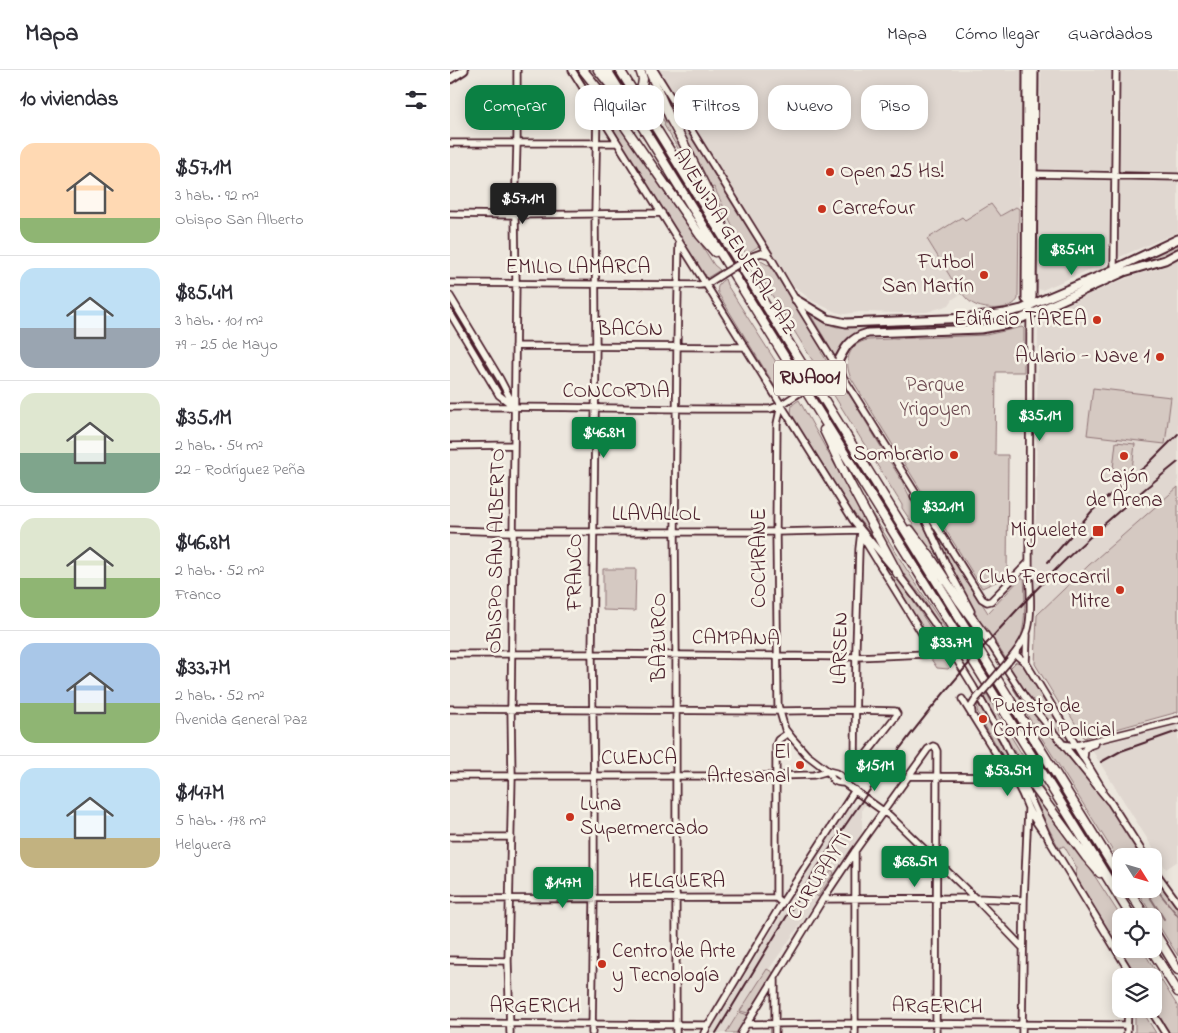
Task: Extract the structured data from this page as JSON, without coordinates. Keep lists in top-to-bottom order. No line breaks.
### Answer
{"streets":{"highway":["AVENIDA GENERAL PAZ","RNA001"],"street":["EMILIO LAMARCA","BACÓN","CONCORDIA","LLAVALLOL","OBISPO SAN ALBERTO","COCHRANE","FRANCO","BAZURCO","CAMPANA","LARSEN","CUENCA","CURUPAYTÍ","HELGUERA","ARGERICH"]},"crossings":[["EMILIO LAMARCA","OBISPO SAN ALBERTO"],["EMILIO LAMARCA","FRANCO"],["EMILIO LAMARCA","BAZURCO"],["BACÓN","OBISPO SAN ALBERTO"],["BACÓN","FRANCO"],["BACÓN","BAZURCO"],["CONCORDIA","OBISPO SAN ALBERTO"],["CONCORDIA","COCHRANE"],["CONCORDIA","FRANCO"],["CONCORDIA","BAZURCO"],["LLAVALLOL","OBISPO SAN ALBERTO"],["LLAVALLOL","COCHRANE"],["LLAVALLOL","FRANCO"],["LLAVALLOL","BAZURCO"],["LLAVALLOL","CAMPANA"],["LLAVALLOL","LARSEN"],["OBISPO SAN ALBERTO","CAMPANA"],["OBISPO SAN ALBERTO","CUENCA"],["OBISPO SAN ALBERTO","HELGUERA"],["OBISPO SAN ALBERTO","ARGERICH"],["COCHRANE","CAMPANA"],["FRANCO","CAMPANA"],["FRANCO","CUENCA"],["FRANCO","HELGUERA"],["FRANCO","ARGERICH"],["BAZURCO","CAMPANA"],["BAZURCO","CUENCA"],["BAZURCO","HELGUERA"],["BAZURCO","ARGERICH"],["CAMPANA","LARSEN"],["CURUPAYTÍ","ARGERICH"]],"parks":["Parque Yrigoyen"],"places":{"other":["Open 25 Hs!","Carrefour","Futbol San Martín","Edificio TAREA","Aulario - Nave 1","Sombrario","Cajón de Arena","Club Ferrocarril Mitre","Puesto de Control Policial","El Artesanal","Luna Supermercado","Centro de Arte y Tecnología"],"transit":["Miguelete"]},"north":"bottom right","page":{"header":"Mapa","nav":["Mapa","Cómo llegar","Guardados"],"heading":"10 viviendas","chip":["Comprar","Alquilar","Filtros","Nuevo","Piso"],"list":[{"name":"$57.1M","note":"3 hab. · 92 m² · Obispo San Alberto"},{"name":"$85.4M","note":"3 hab. · 101 m² · 79 - 25 de Mayo"},{"name":"$35.1M","note":"2 hab. · 54 m² · 22 - Rodríguez Peña"},{"name":"$46.8M","note":"2 hab. · 52 m² · Franco"},{"name":"$33.7M","note":"2 hab. · 52 m² · Avenida General Paz"},{"name":"$147M","note":"5 hab. · 178 m² · Helguera"}],"price":["$57.1M","$85.4M","$35.1M","$46.8M","$32.1M","$33.7M","$151M","$53.5M","$68.5M","$147M"]}}
